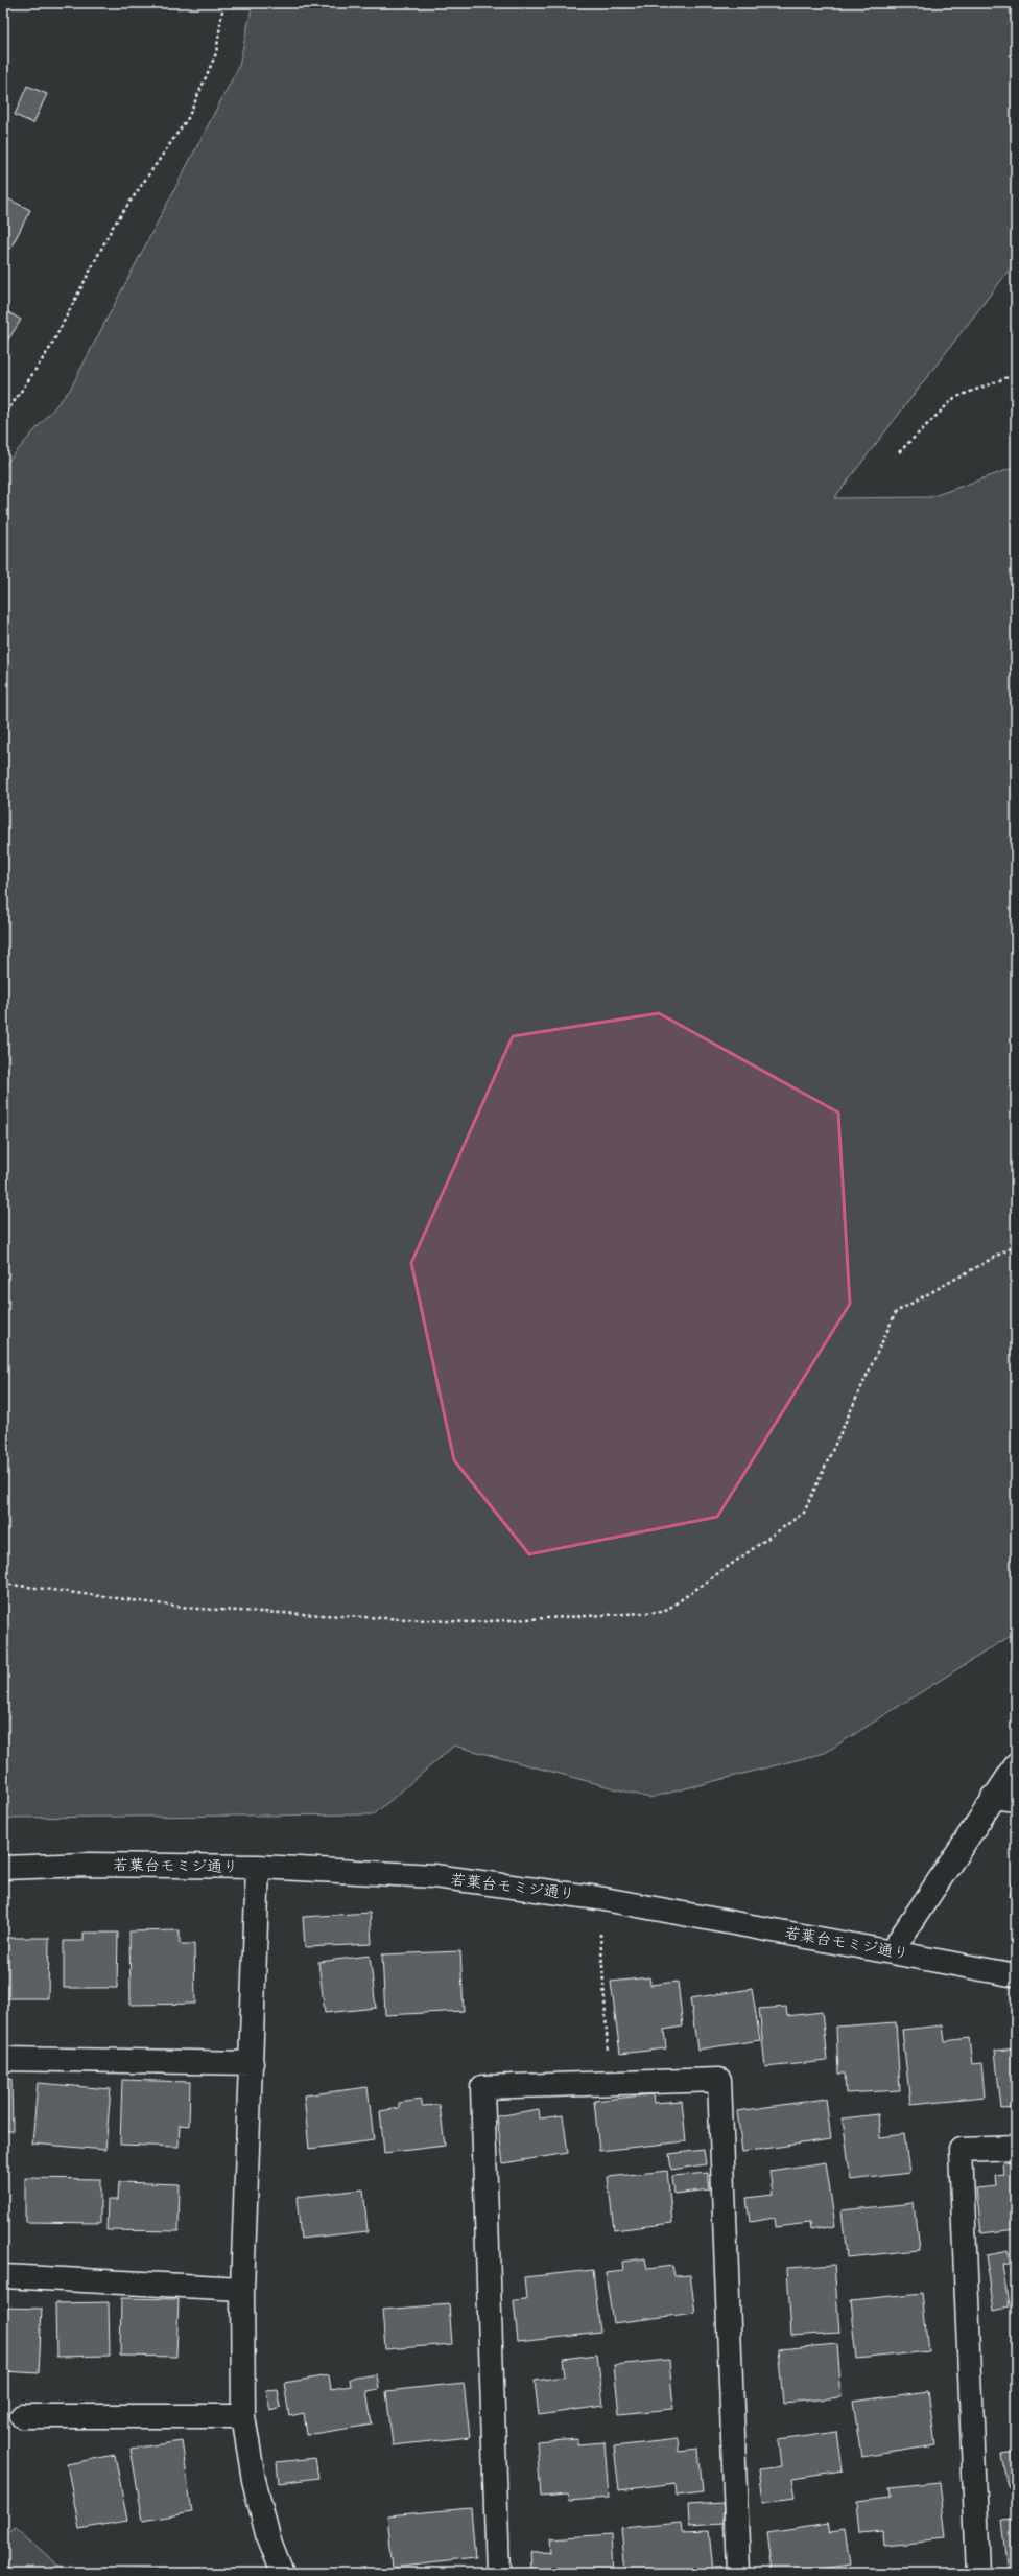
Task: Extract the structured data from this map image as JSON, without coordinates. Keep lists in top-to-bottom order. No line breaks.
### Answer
{"streets":{"street":["若葉台モミジ通り"]}}
